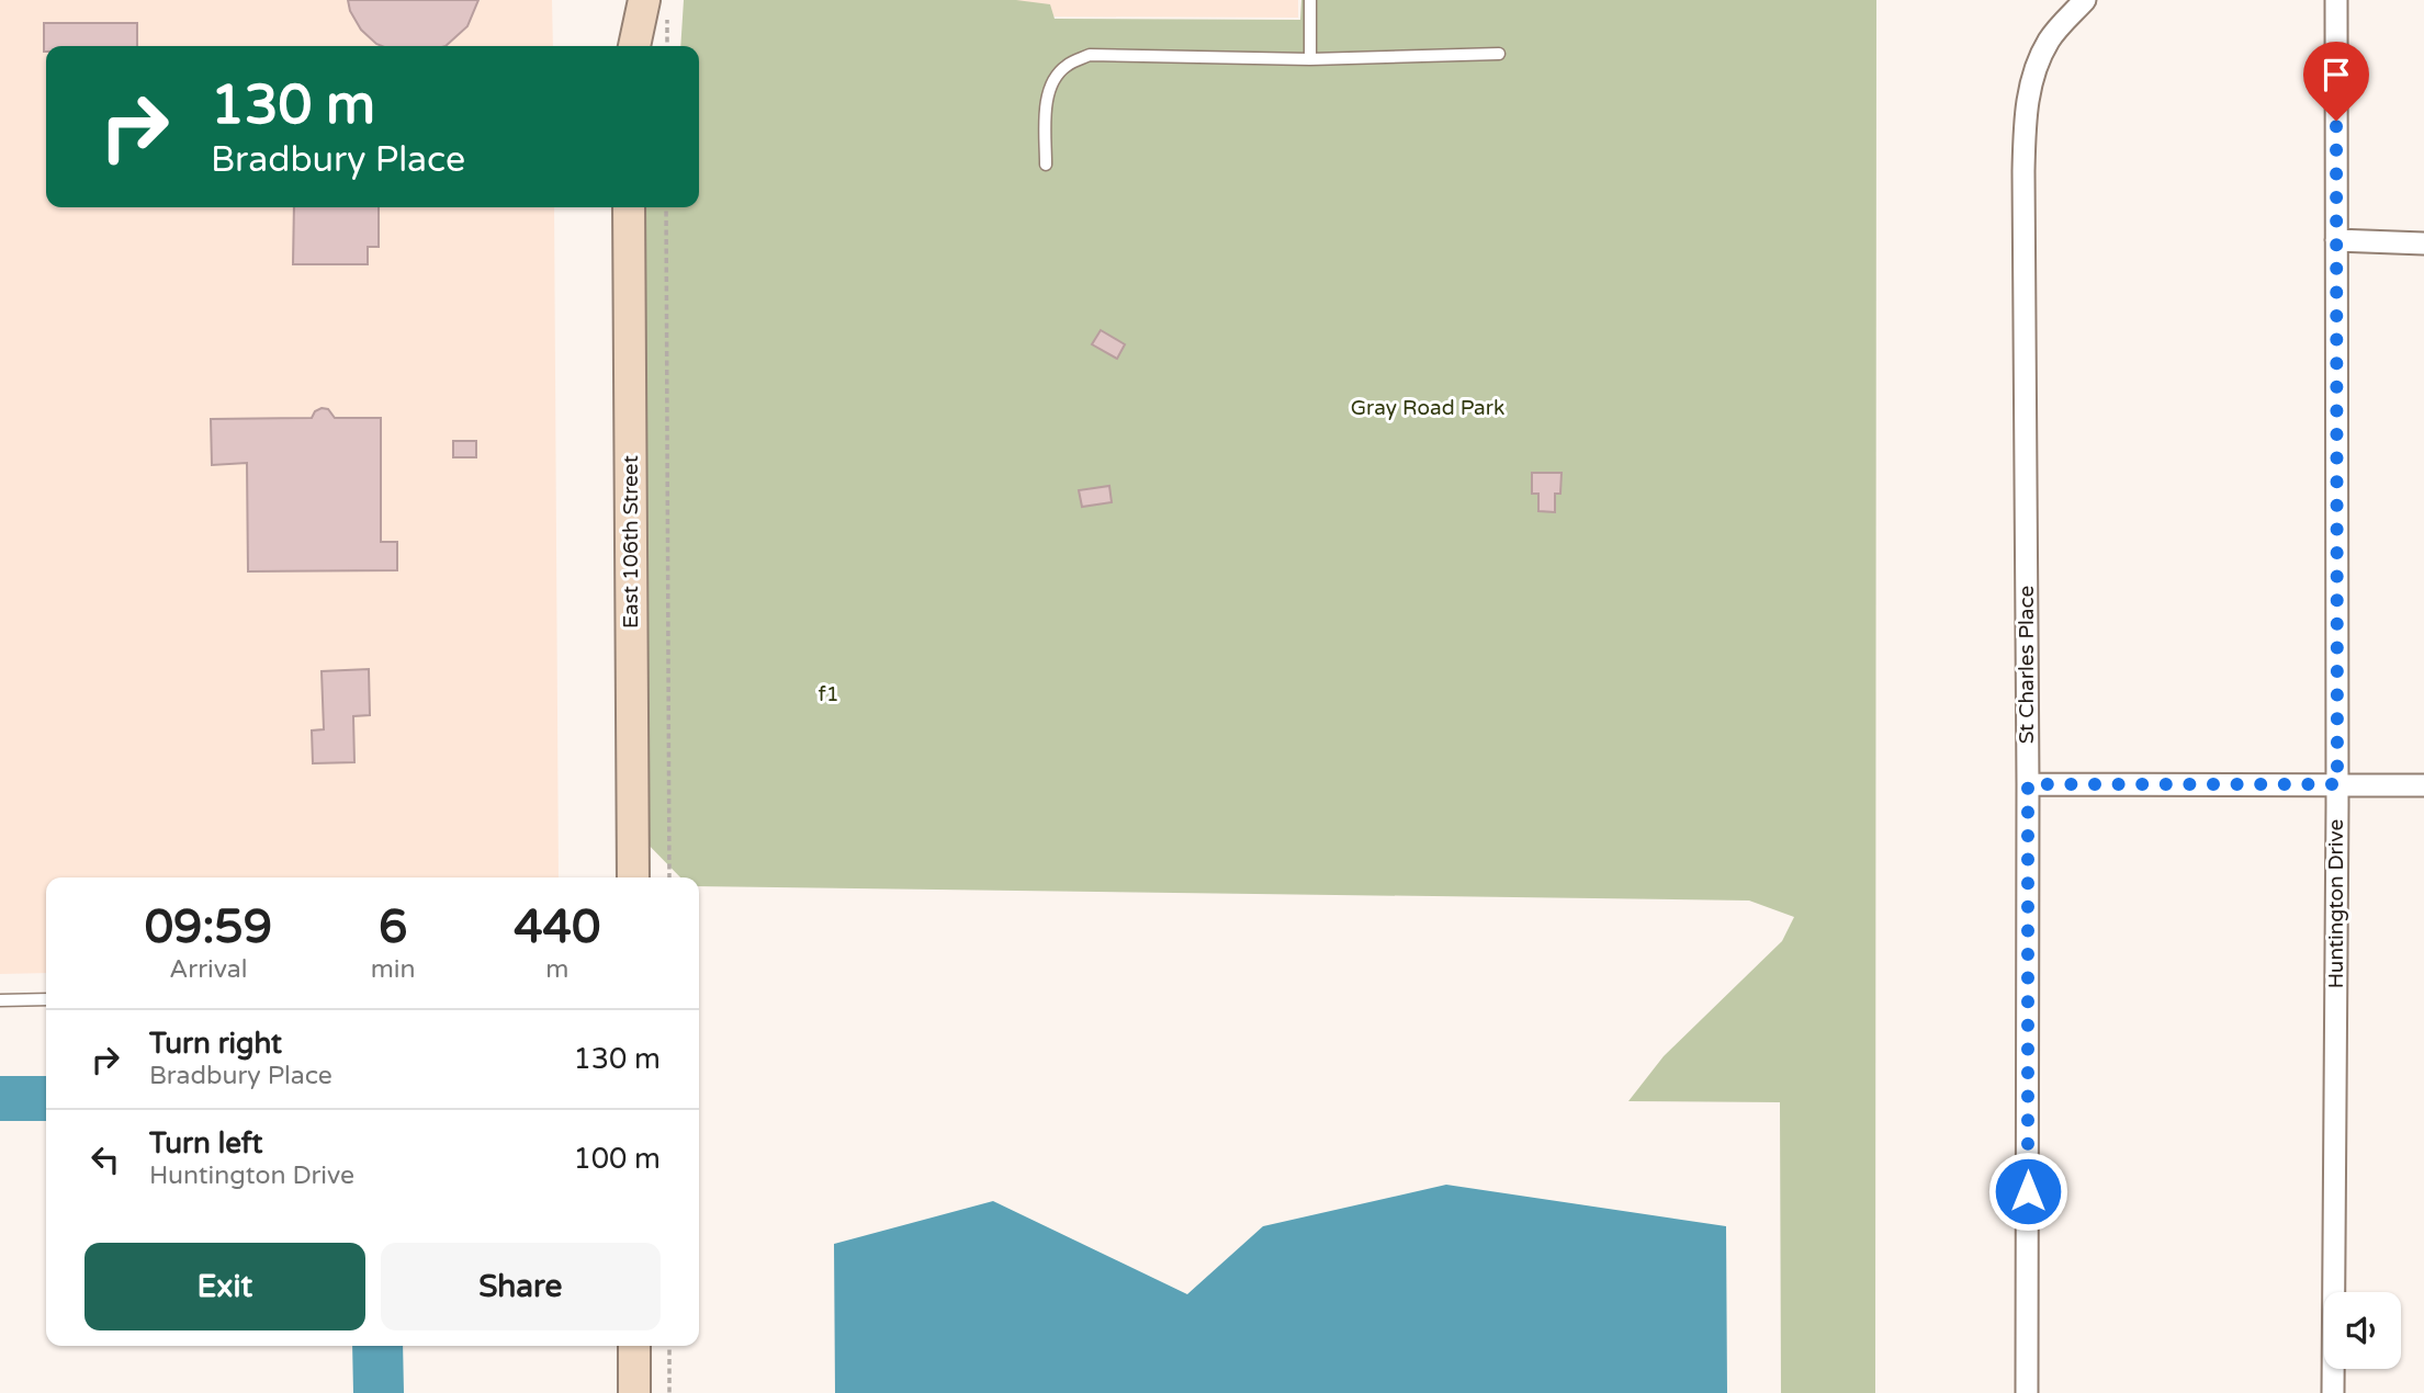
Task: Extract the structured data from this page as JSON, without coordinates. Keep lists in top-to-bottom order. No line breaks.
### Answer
{"streets":{"street":["East 106th Street","St Charles Place","Huntington Drive"]},"parks":["Gray Road Park","f1"],"page":{"turn":["130 m","Bradbury Place"],"eta":["09:59","Arrival","6","min","440","m"],"list":[{"name":"Turn right","note":"Bradbury Place","value":"130 m"},{"name":"Turn left","note":"Huntington Drive","value":"100 m"}],"buttons":["Exit","Share"]}}
